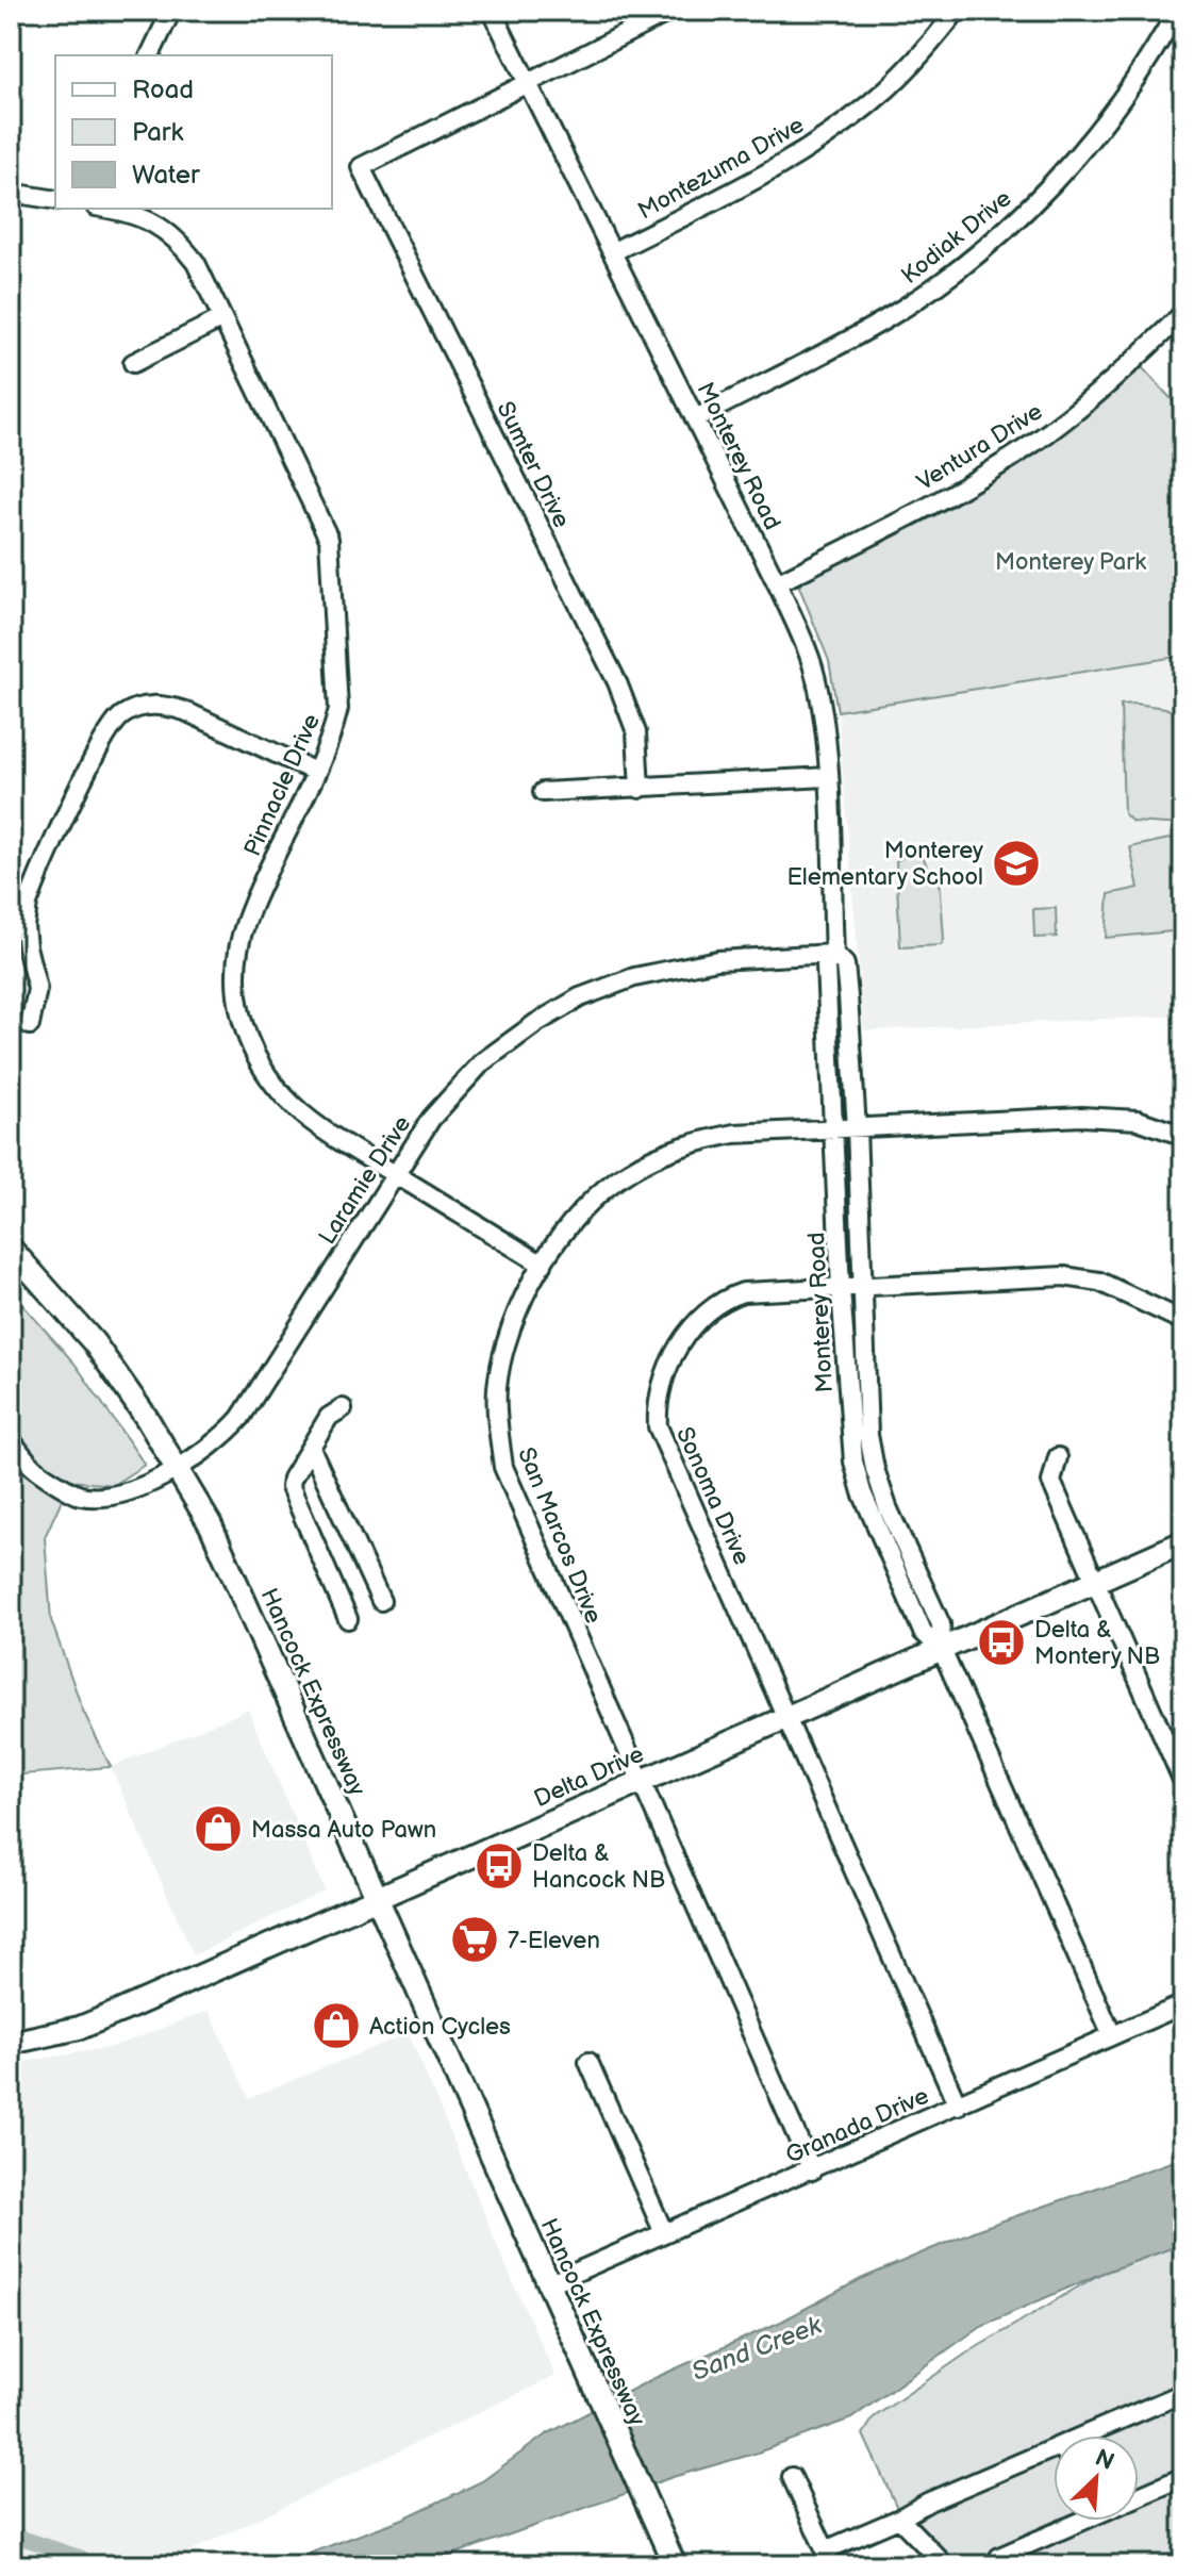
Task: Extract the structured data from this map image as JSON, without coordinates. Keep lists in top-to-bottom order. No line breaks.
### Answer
{"streets":{"main road":["Hancock Expressway","Delta Drive"],"street":["Montezuma Drive","Kodiak Drive","Ventura Drive","Monterey Road","Sumter Drive","Pinnacle Drive","Laramie Drive","Sonoma Drive","San Marcos Drive","Granada Drive"]},"crossings":[["Montezuma Drive","Monterey Road"],["Kodiak Drive","Monterey Road"],["Ventura Drive","Monterey Road"],["Monterey Road","Sumter Drive"],["Monterey Road","Laramie Drive"],["Monterey Road","Sonoma Drive"],["Monterey Road","San Marcos Drive"],["Monterey Road","Delta Drive"],["Monterey Road","Granada Drive"],["Pinnacle Drive","Laramie Drive"],["Pinnacle Drive","San Marcos Drive"],["Laramie Drive","Hancock Expressway"],["Sonoma Drive","Delta Drive"],["Sonoma Drive","Granada Drive"],["San Marcos Drive","Delta Drive"],["San Marcos Drive","Granada Drive"],["Hancock Expressway","Delta Drive"],["Hancock Expressway","Granada Drive"]],"water":["Sand Creek"],"parks":["Monterey Park"],"places":{"school or university":["Monterey Elementary School"],"bus stop":["Delta & Montery NB","Delta & Hancock NB"],"shop":["Massa Auto Pawn","Action Cycles"],"supermarket":["7-Eleven"]},"legend":["Road","Park","Water"],"north":"top right"}
